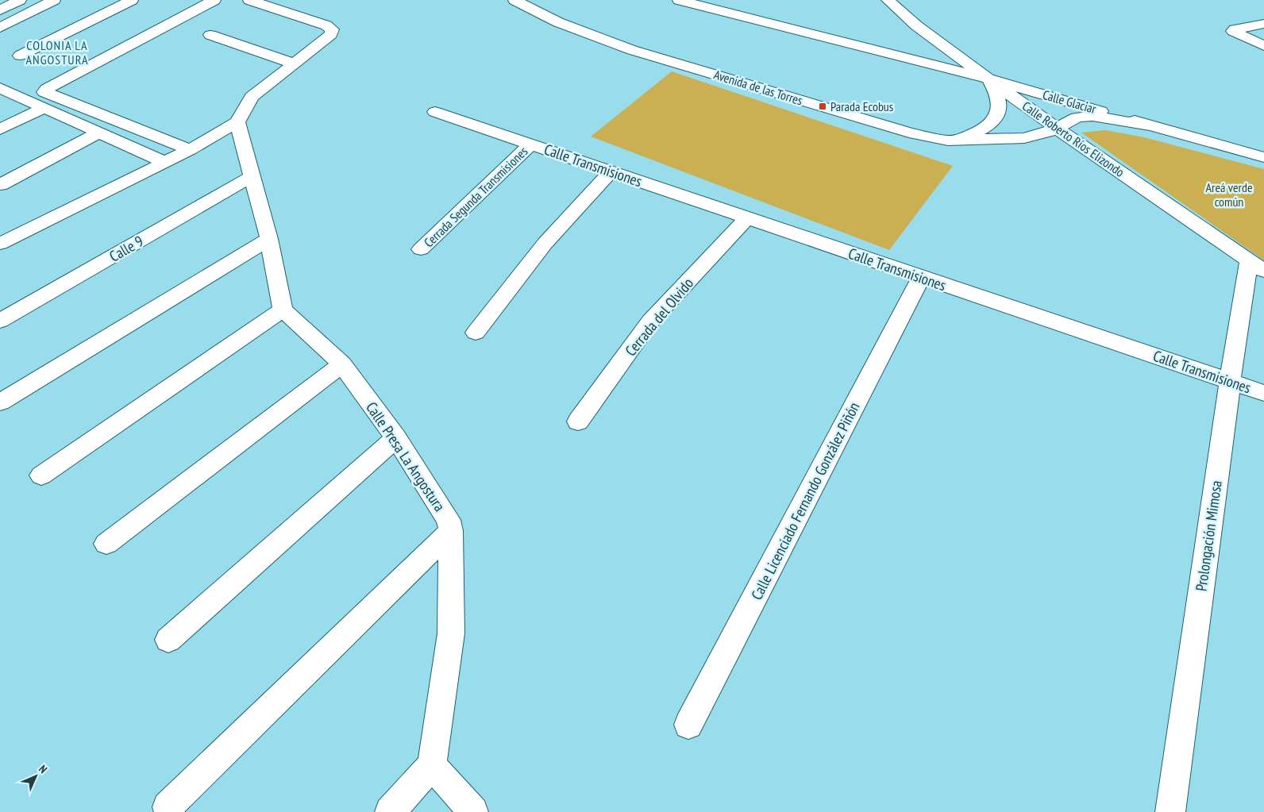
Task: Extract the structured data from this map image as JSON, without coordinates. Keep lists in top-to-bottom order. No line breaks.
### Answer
{"streets":{"main road":["Avenida de las Torres","Calle Glaciar","Calle Roberto Ríos Elizondo","Calle Transmisiones","Cerrada Segunda Transmisiones","Calle 9","Cerrada del Olvido","Calle Presa La Angostura","Calle Licenciado Fernando González Piñón","Prolongación Mimosa"]},"crossings":[["Avenida de las Torres","Calle Glaciar"],["Avenida de las Torres","Calle Roberto Ríos Elizondo"],["Calle Glaciar","Calle Roberto Ríos Elizondo"],["Calle Roberto Ríos Elizondo","Prolongación Mimosa"],["Calle Transmisiones","Cerrada Segunda Transmisiones"],["Calle Transmisiones","Cerrada del Olvido"],["Calle Transmisiones","Calle Licenciado Fernando González Piñón"],["Calle Transmisiones","Prolongación Mimosa"]],"districts":["COLONIA LA ANGOSTURA"],"parks":["Areá verde común"],"places":{"transit":["Parada Ecobus"]},"north":"top right"}
